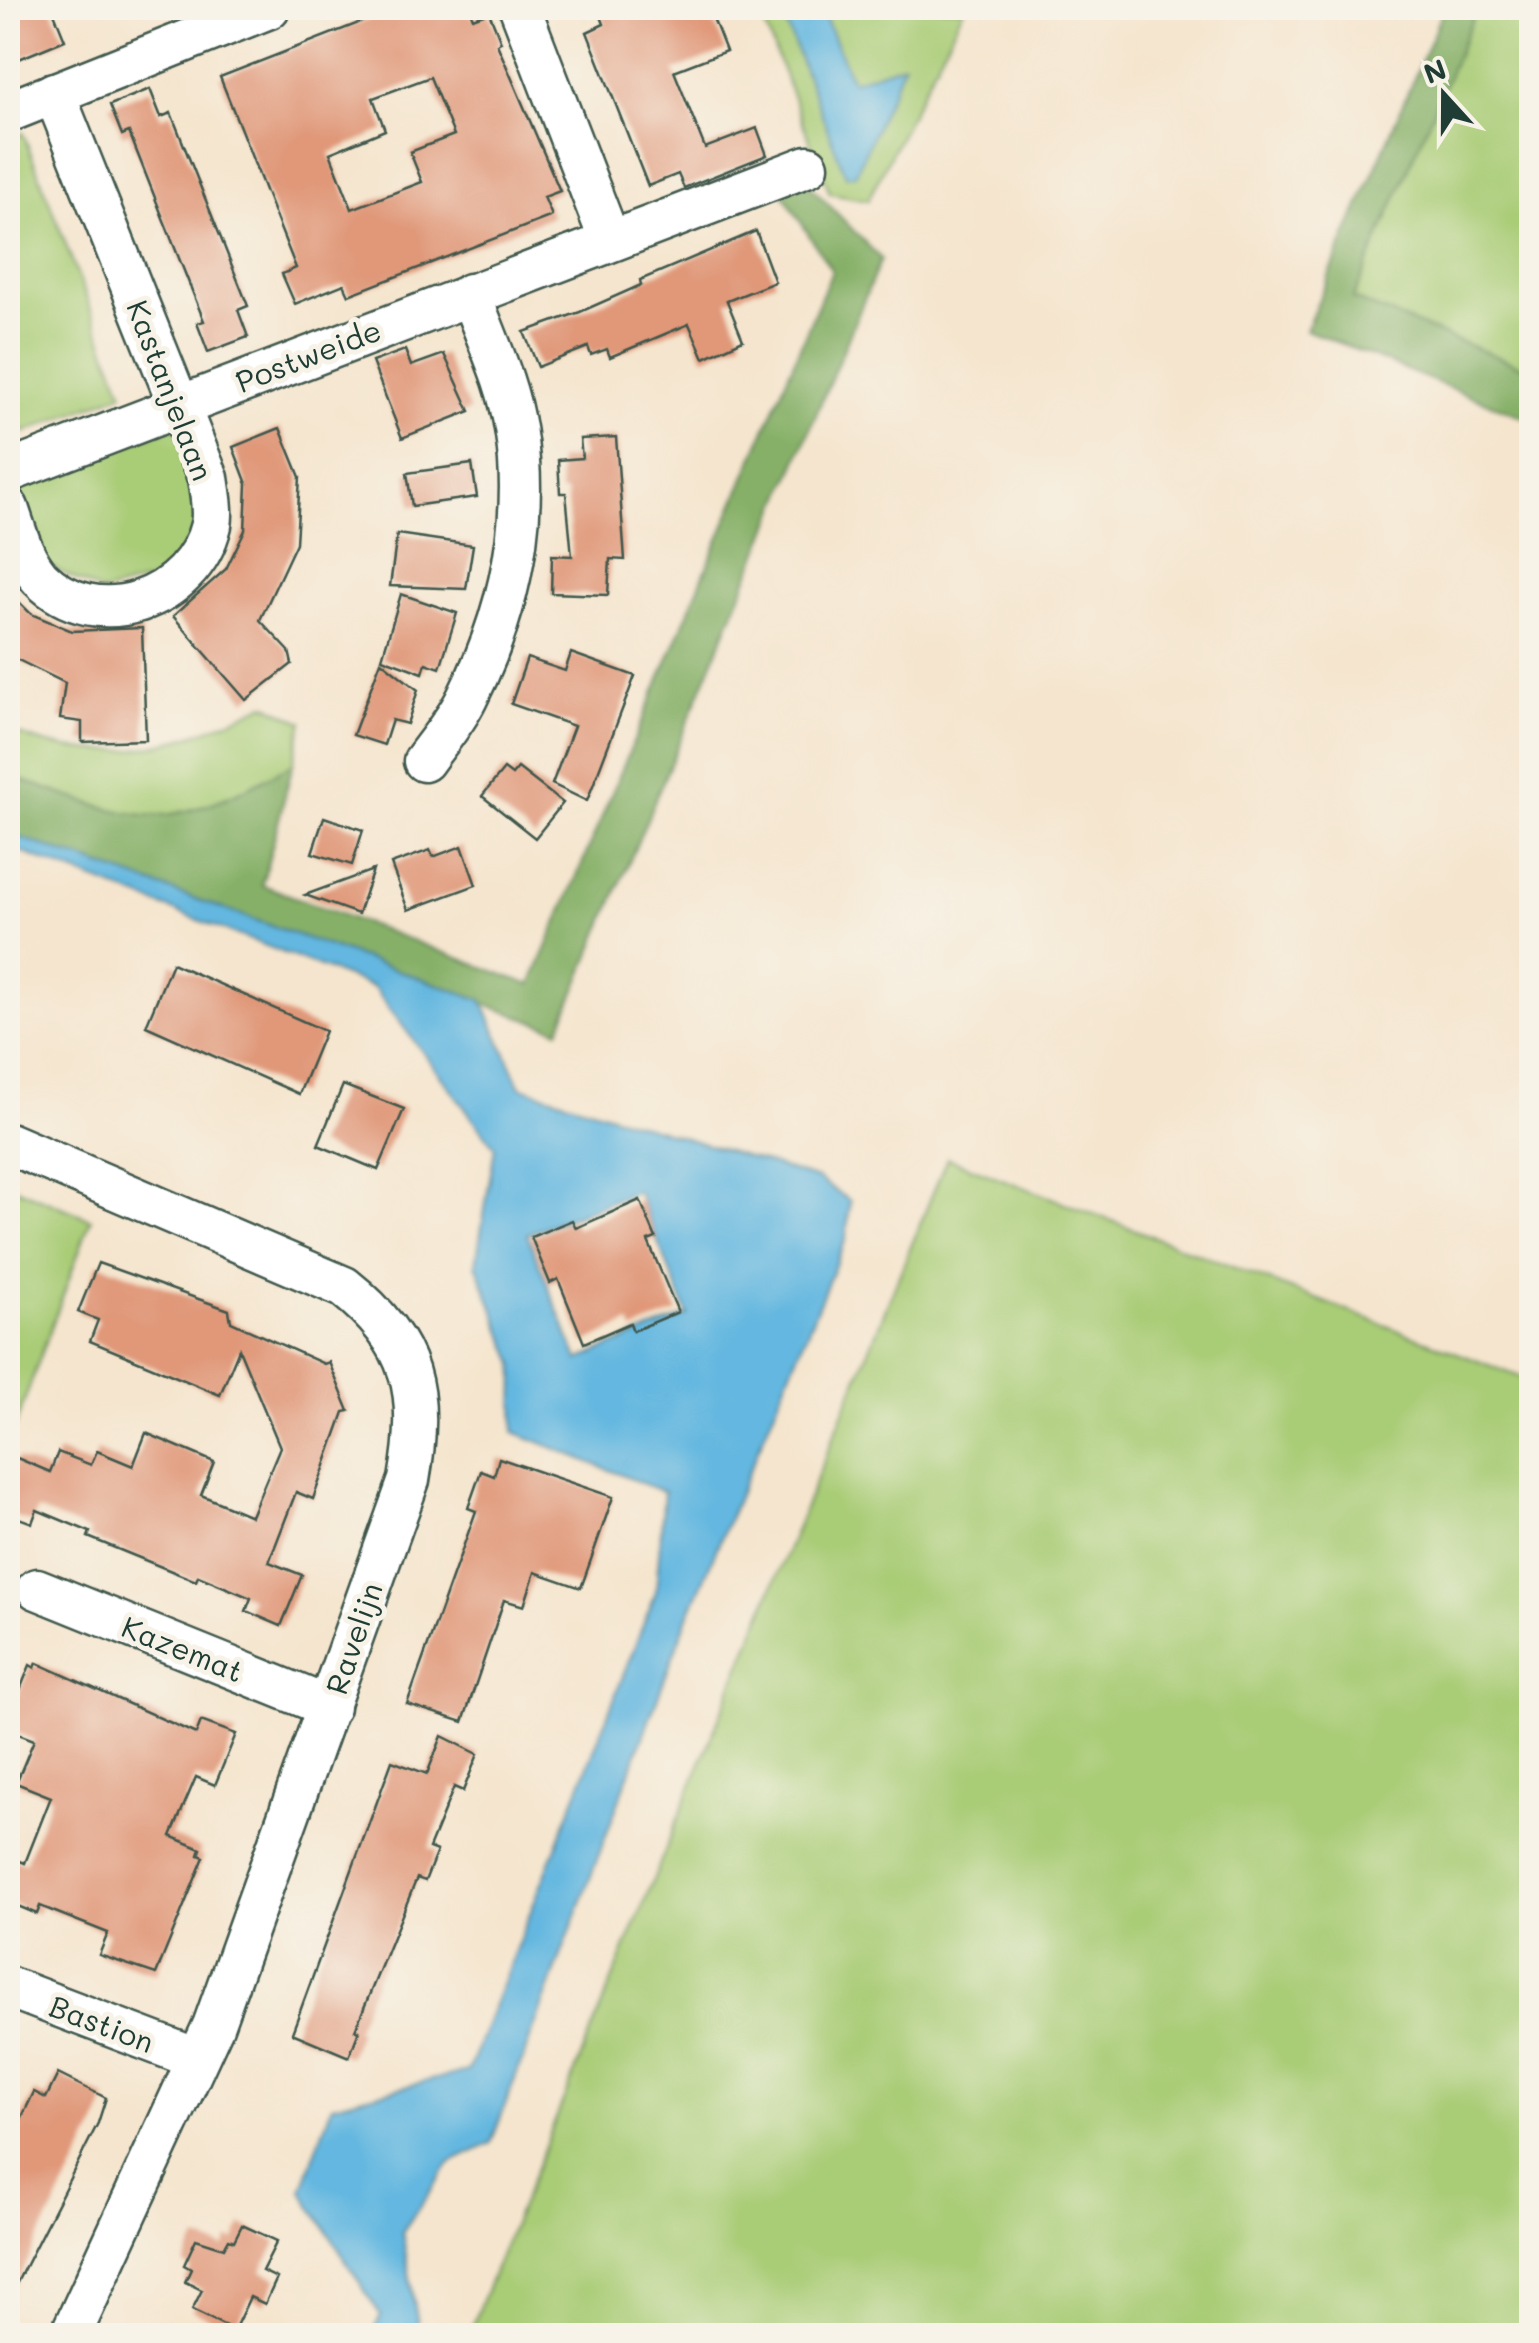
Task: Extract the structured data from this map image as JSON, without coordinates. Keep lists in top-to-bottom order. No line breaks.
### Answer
{"streets":{"street":["Postweide","Kastanjelaan","Ravelijn","Kazemat","Bastion"]},"crossings":[["Postweide","Kastanjelaan"],["Ravelijn","Kazemat"],["Ravelijn","Bastion"]],"north":"top"}
